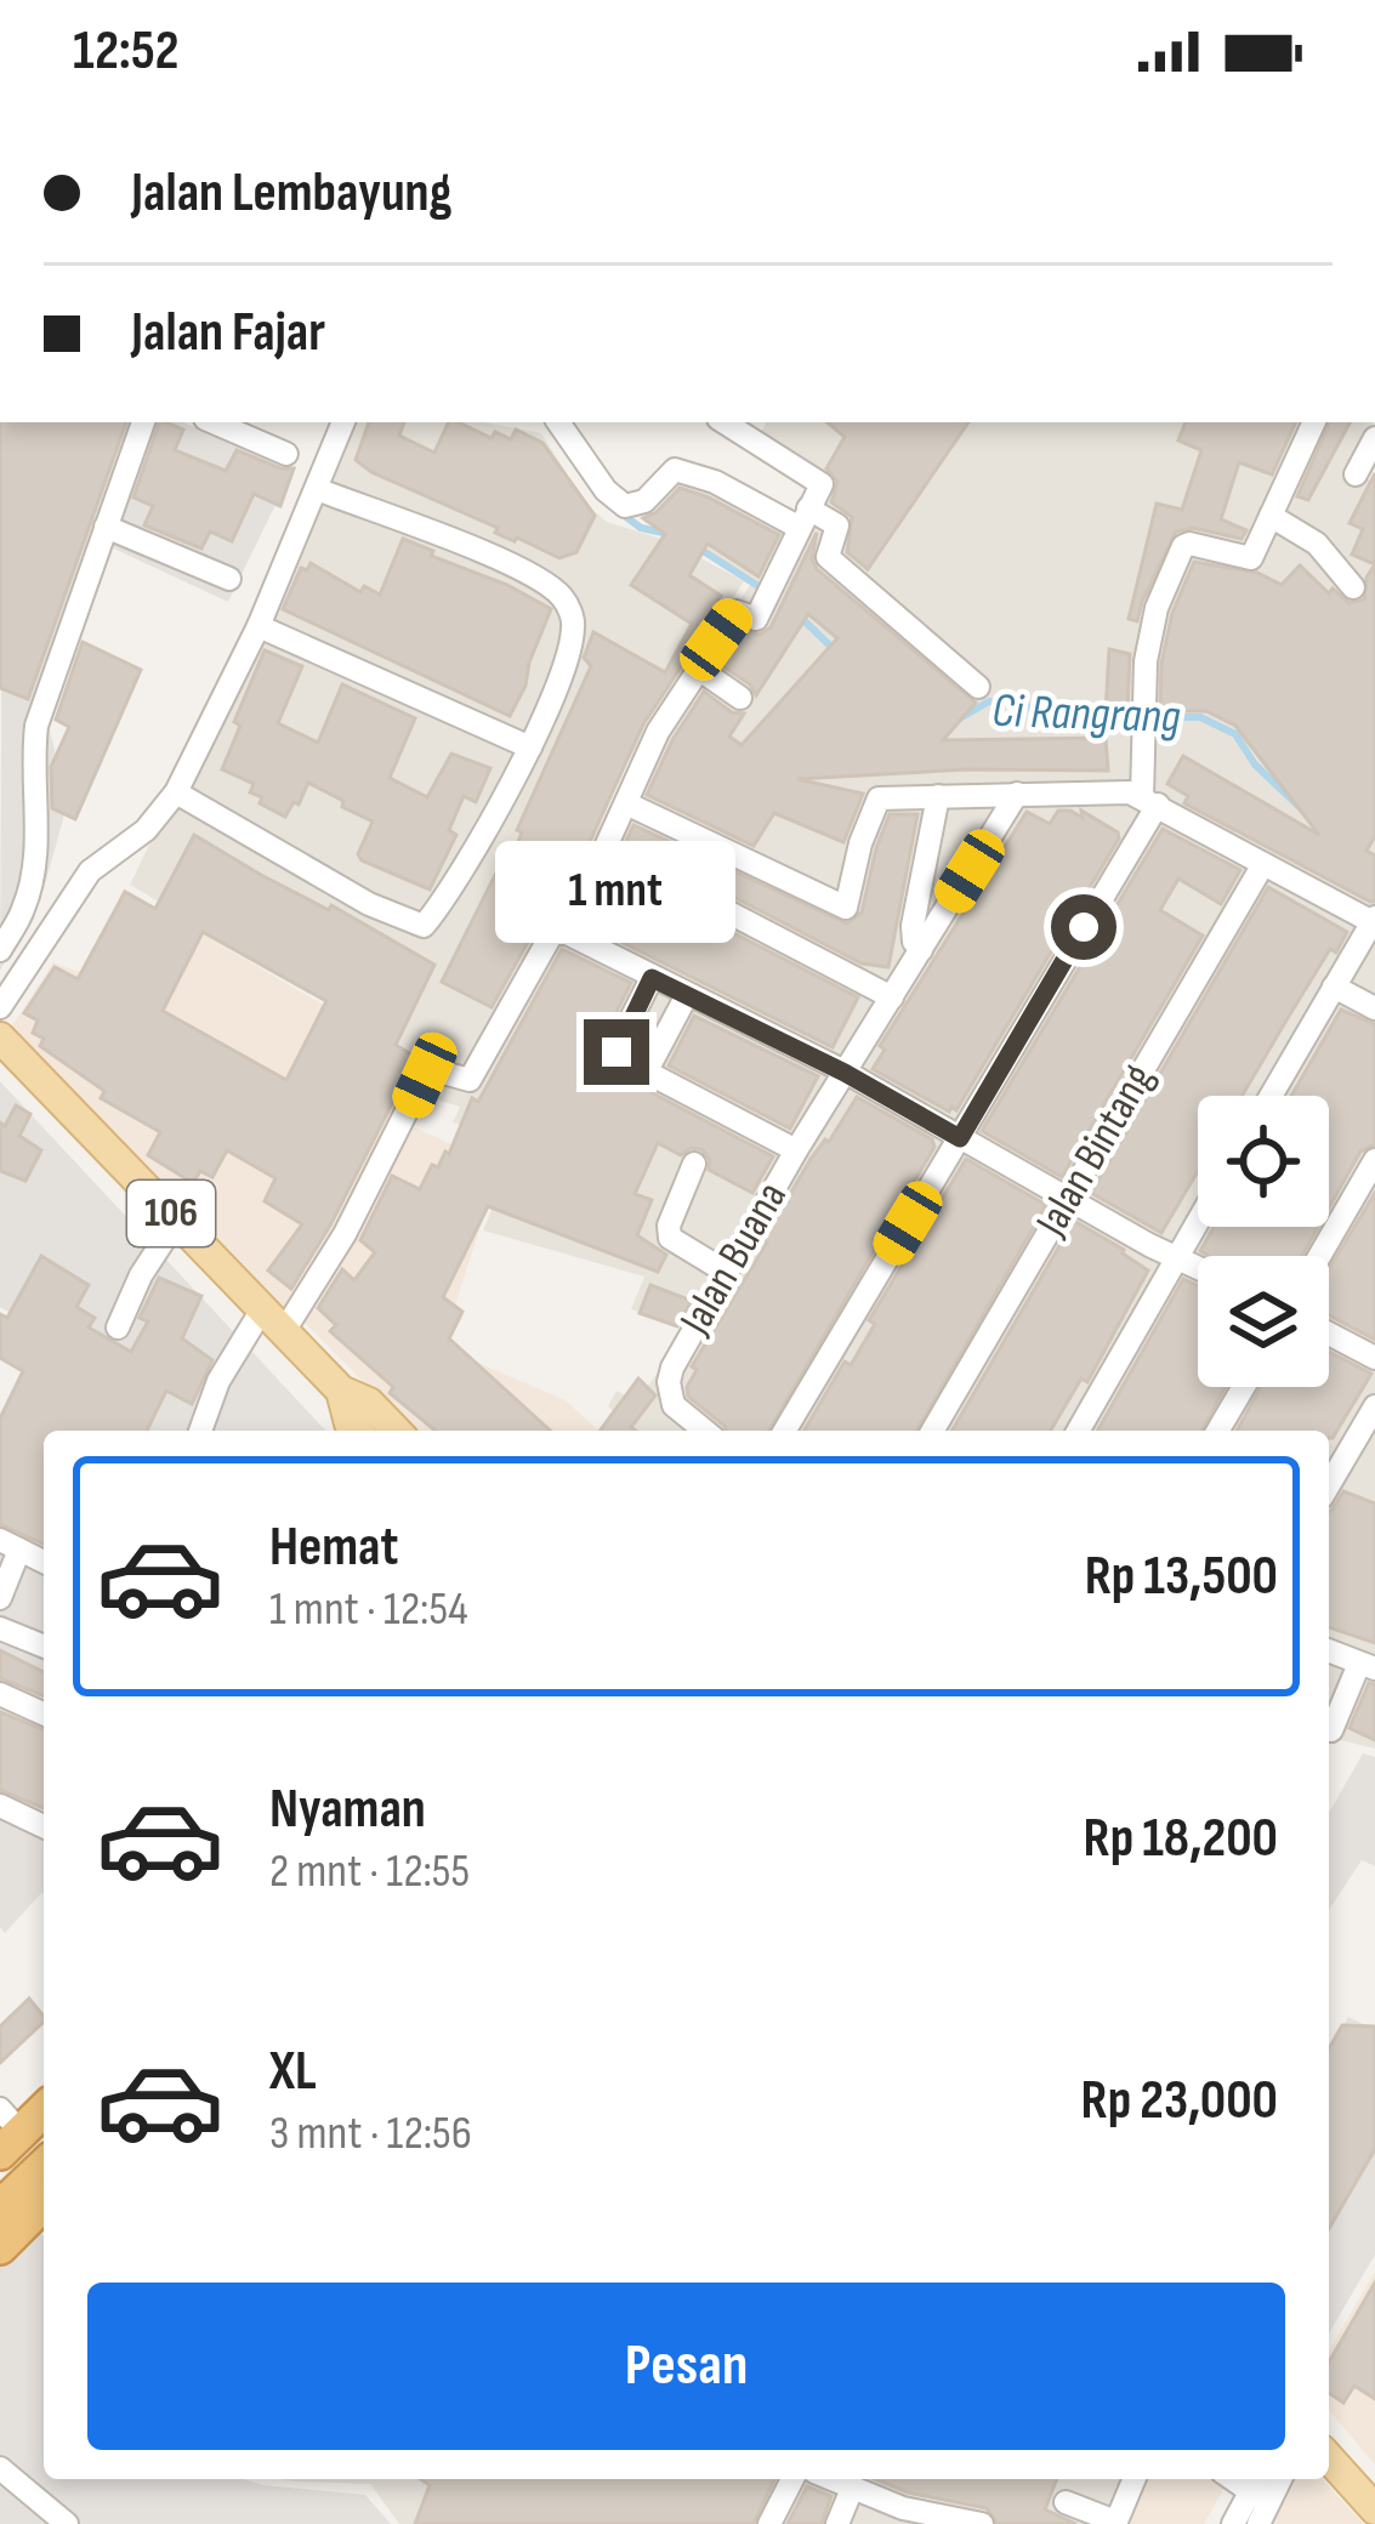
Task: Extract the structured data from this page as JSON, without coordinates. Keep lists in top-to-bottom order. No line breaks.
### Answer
{"streets":{"main road":["106"],"street":["Jalan Bintang","Jalan Buana"]},"water":["Ci Rangrang"],"page":{"status":"12:52","banner":["Jalan Lembayung","Jalan Fajar"],"bubble":"1 mnt","list":[{"name":"Hemat","note":"1 mnt · 12:54","value":"Rp 13,500"},{"name":"Nyaman","note":"2 mnt · 12:55","value":"Rp 18,200"},{"name":"XL","note":"3 mnt · 12:56","value":"Rp 23,000"}],"buttons":"Pesan"}}
